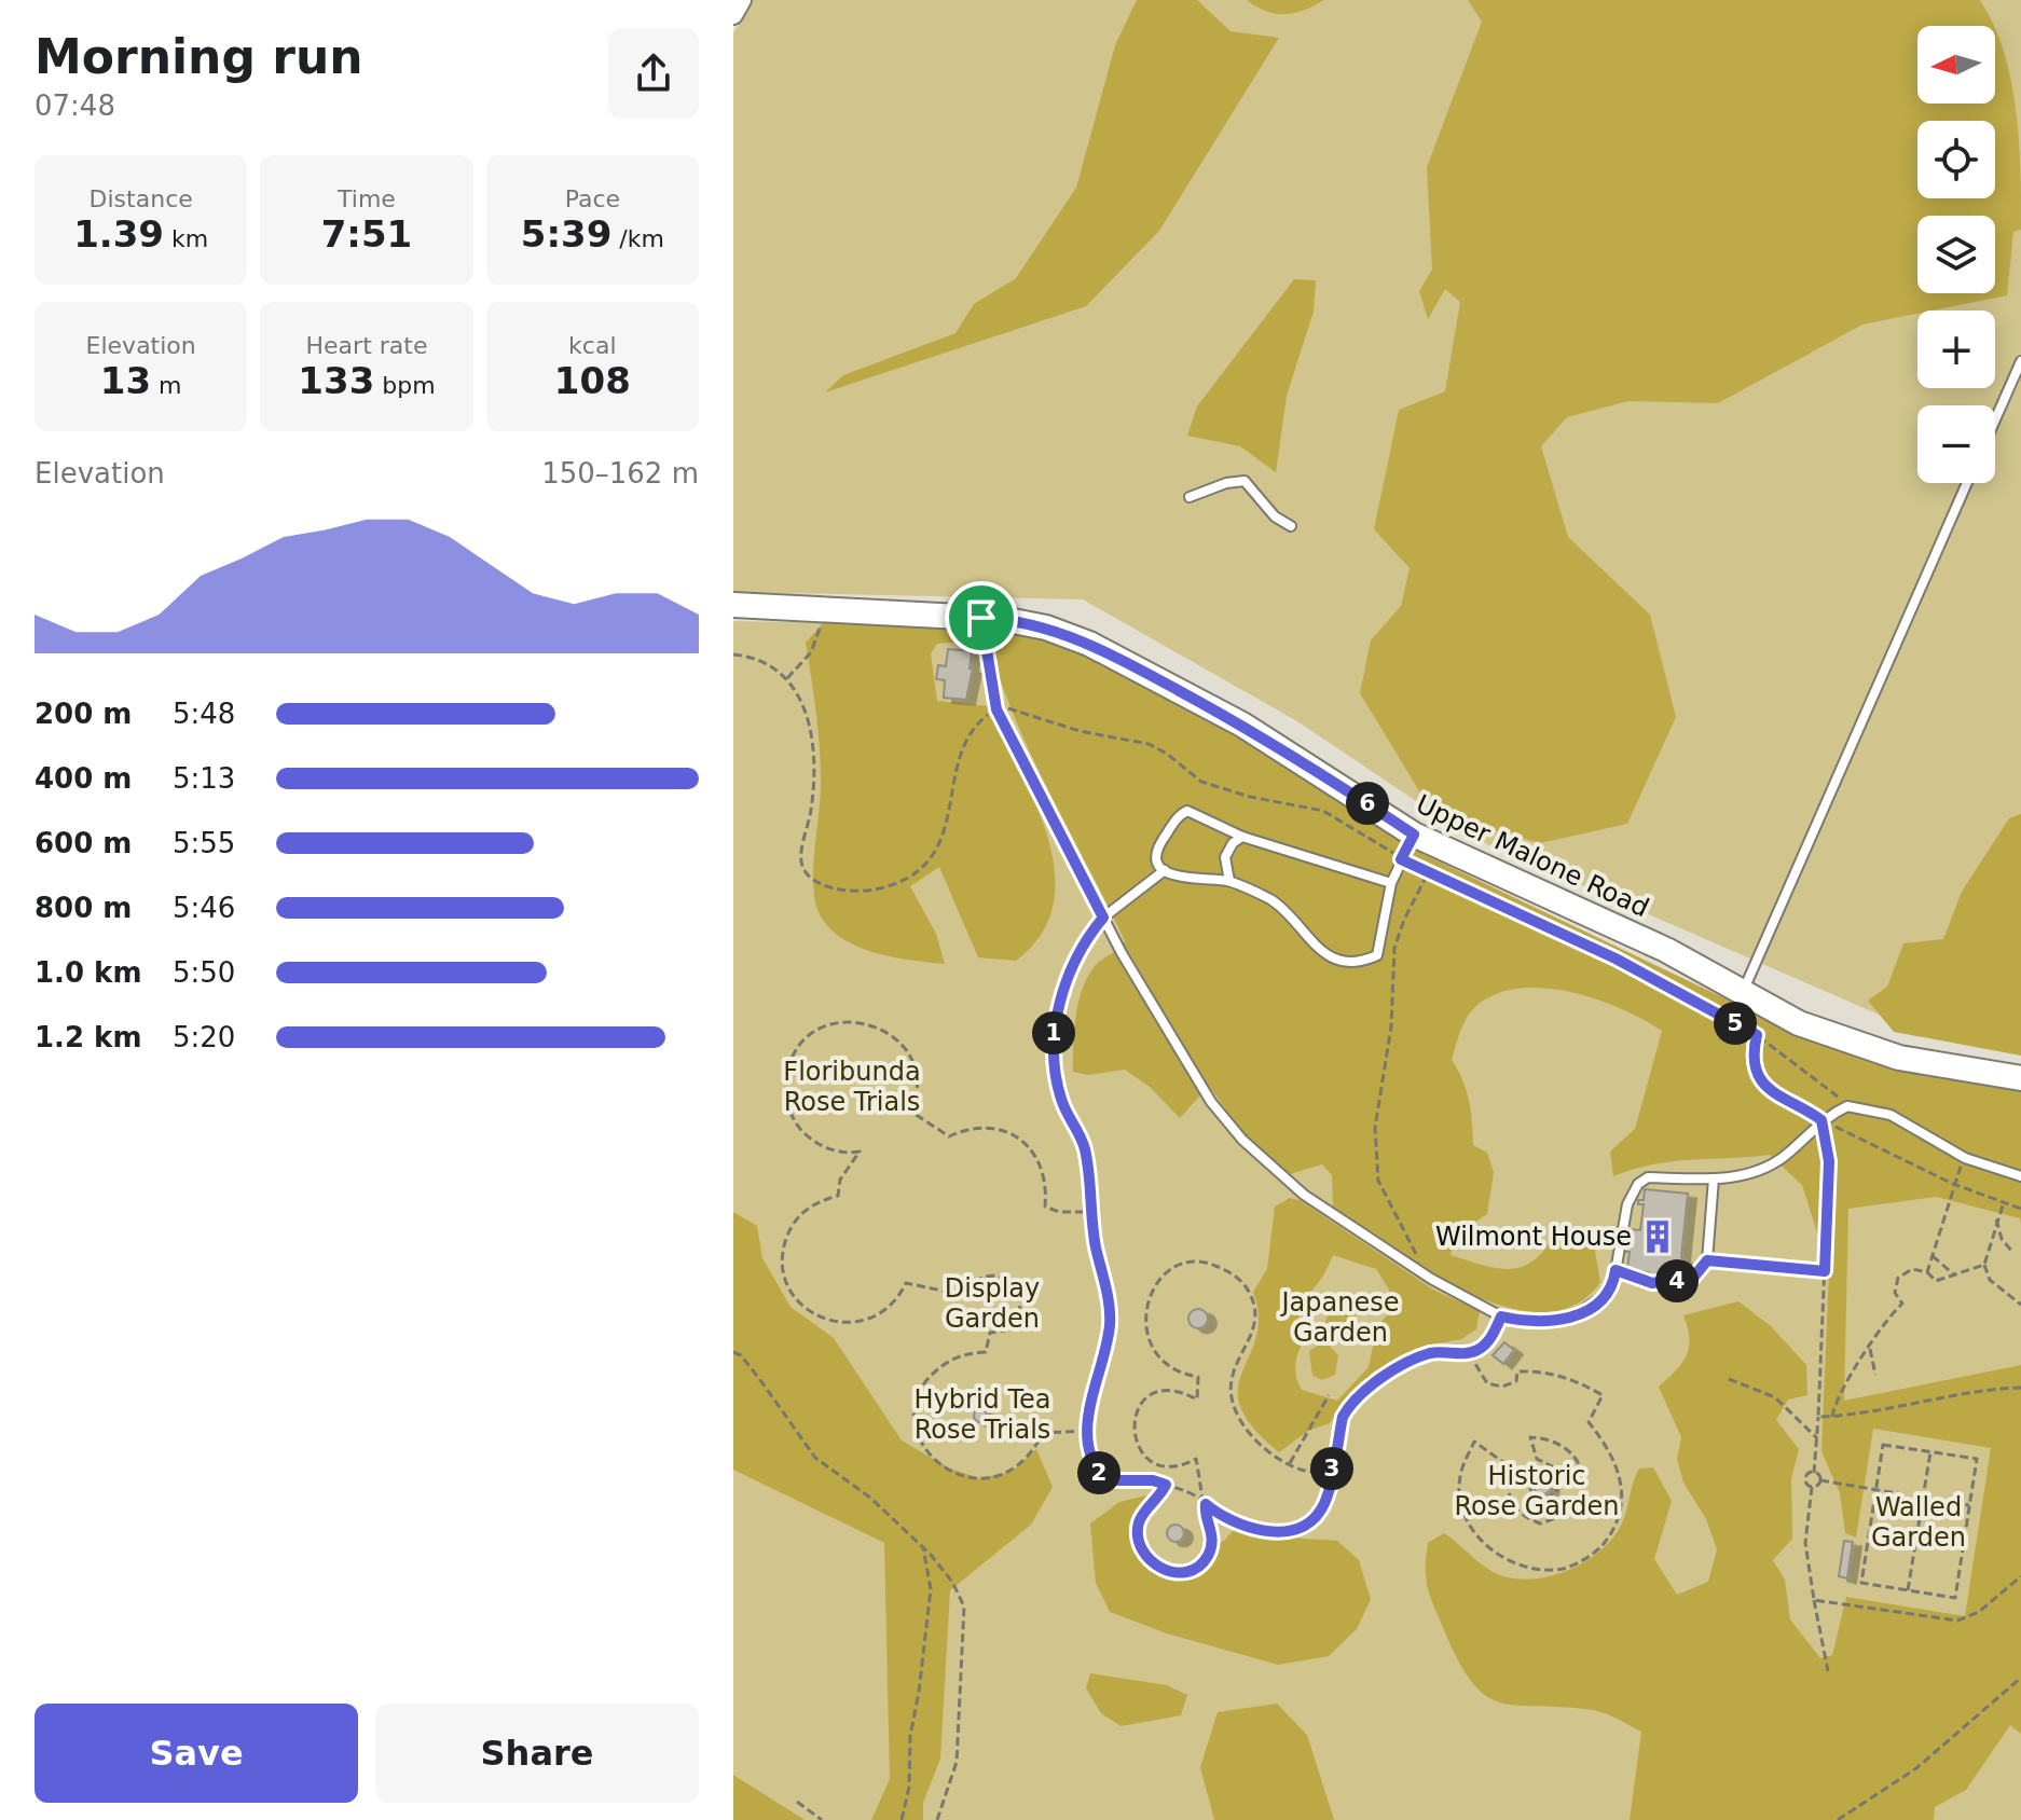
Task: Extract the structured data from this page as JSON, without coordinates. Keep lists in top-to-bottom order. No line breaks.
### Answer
{"streets":{"main road":["Upper Malone Road"]},"parks":["Floribunda Rose Trials","Display Garden","Japanese Garden","Hybrid Tea Rose Trials","Historic Rose Garden","Walled Garden"],"places":{"building":["Wilmont House"]},"north":"left","page":{"heading":["Morning run","07:48"],"map_buttons":["+","−"],"stats":[["Distance","1.39 km"],["Time","7:51"],["Pace","5:39 /km"],["Elevation","13 m"],["Heart rate","133 bpm"],["kcal","108"]],"chart":["Elevation","150–162 m"],"list":[{"name":"200 m","note":"5:48"},{"name":"400 m","note":"5:13"},{"name":"600 m","note":"5:55"},{"name":"800 m","note":"5:46"},{"name":"1.0 km","note":"5:50"},{"name":"1.2 km","note":"5:20"}],"pins":["6","5","1","4","3","2"],"buttons":["Save","Share"]}}
